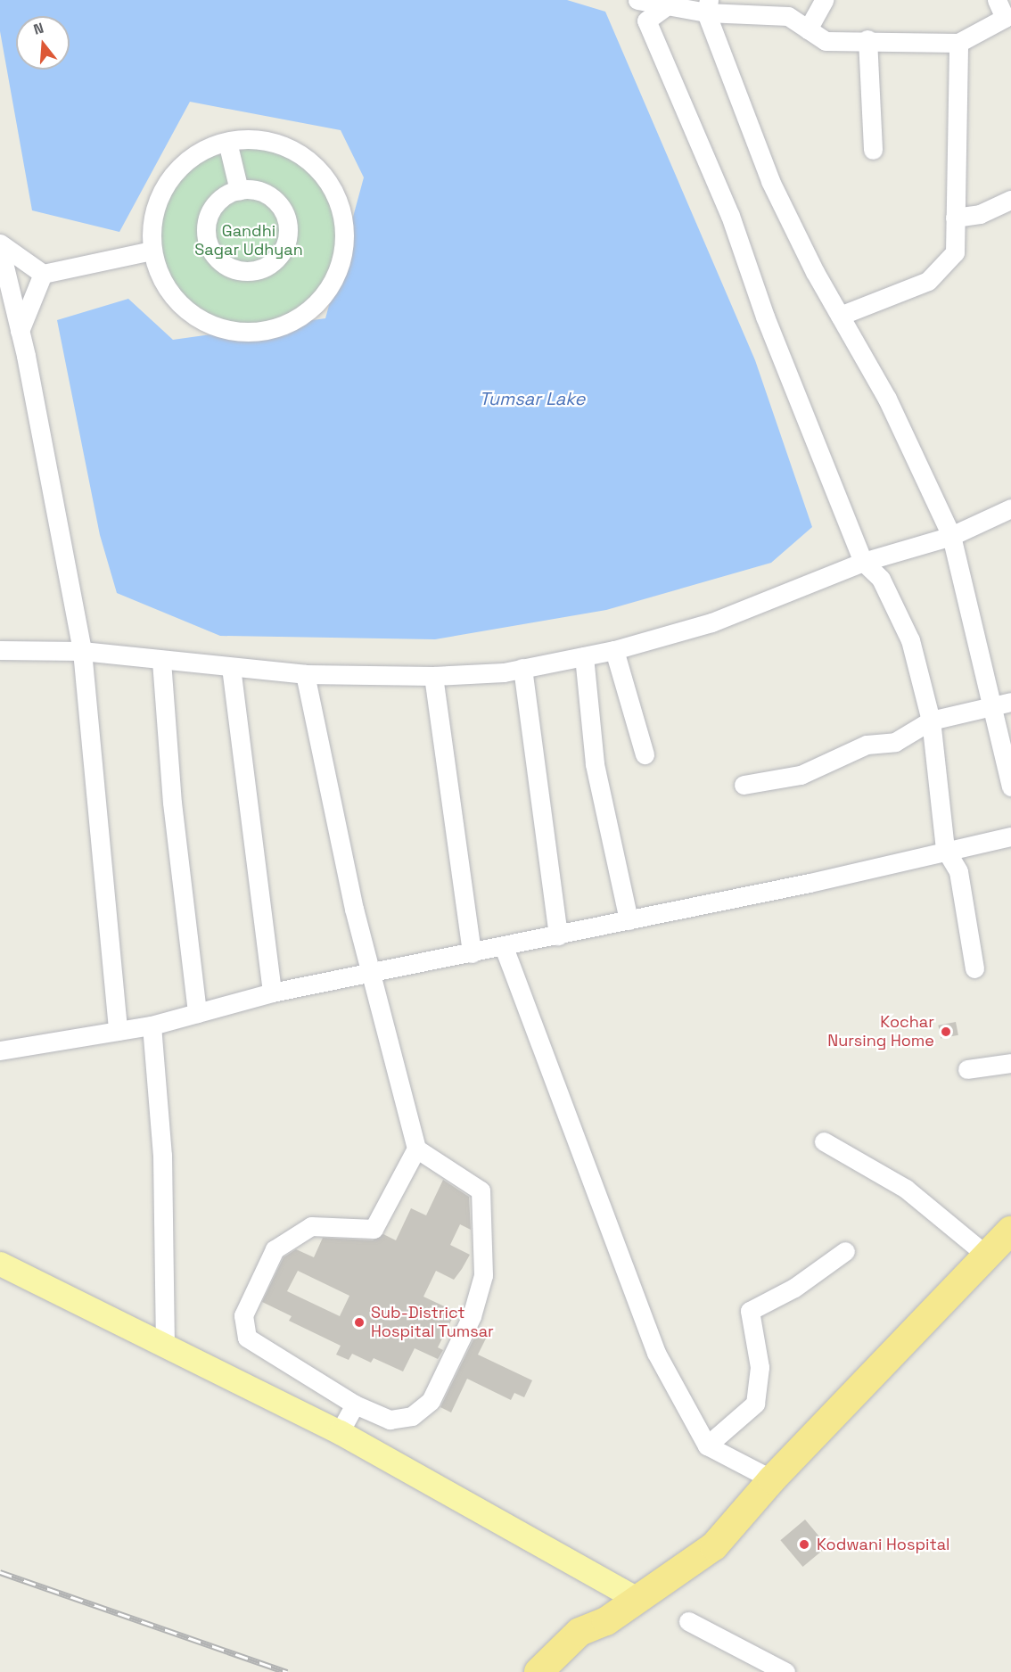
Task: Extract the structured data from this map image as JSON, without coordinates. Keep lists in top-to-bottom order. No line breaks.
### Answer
{"water":["Tumsar Lake"],"parks":["Gandhi Sagar Udhyan"],"places":["Kochar Nursing Home","Sub-District Hospital Tumsar","Kodwani Hospital"],"north":"top"}
